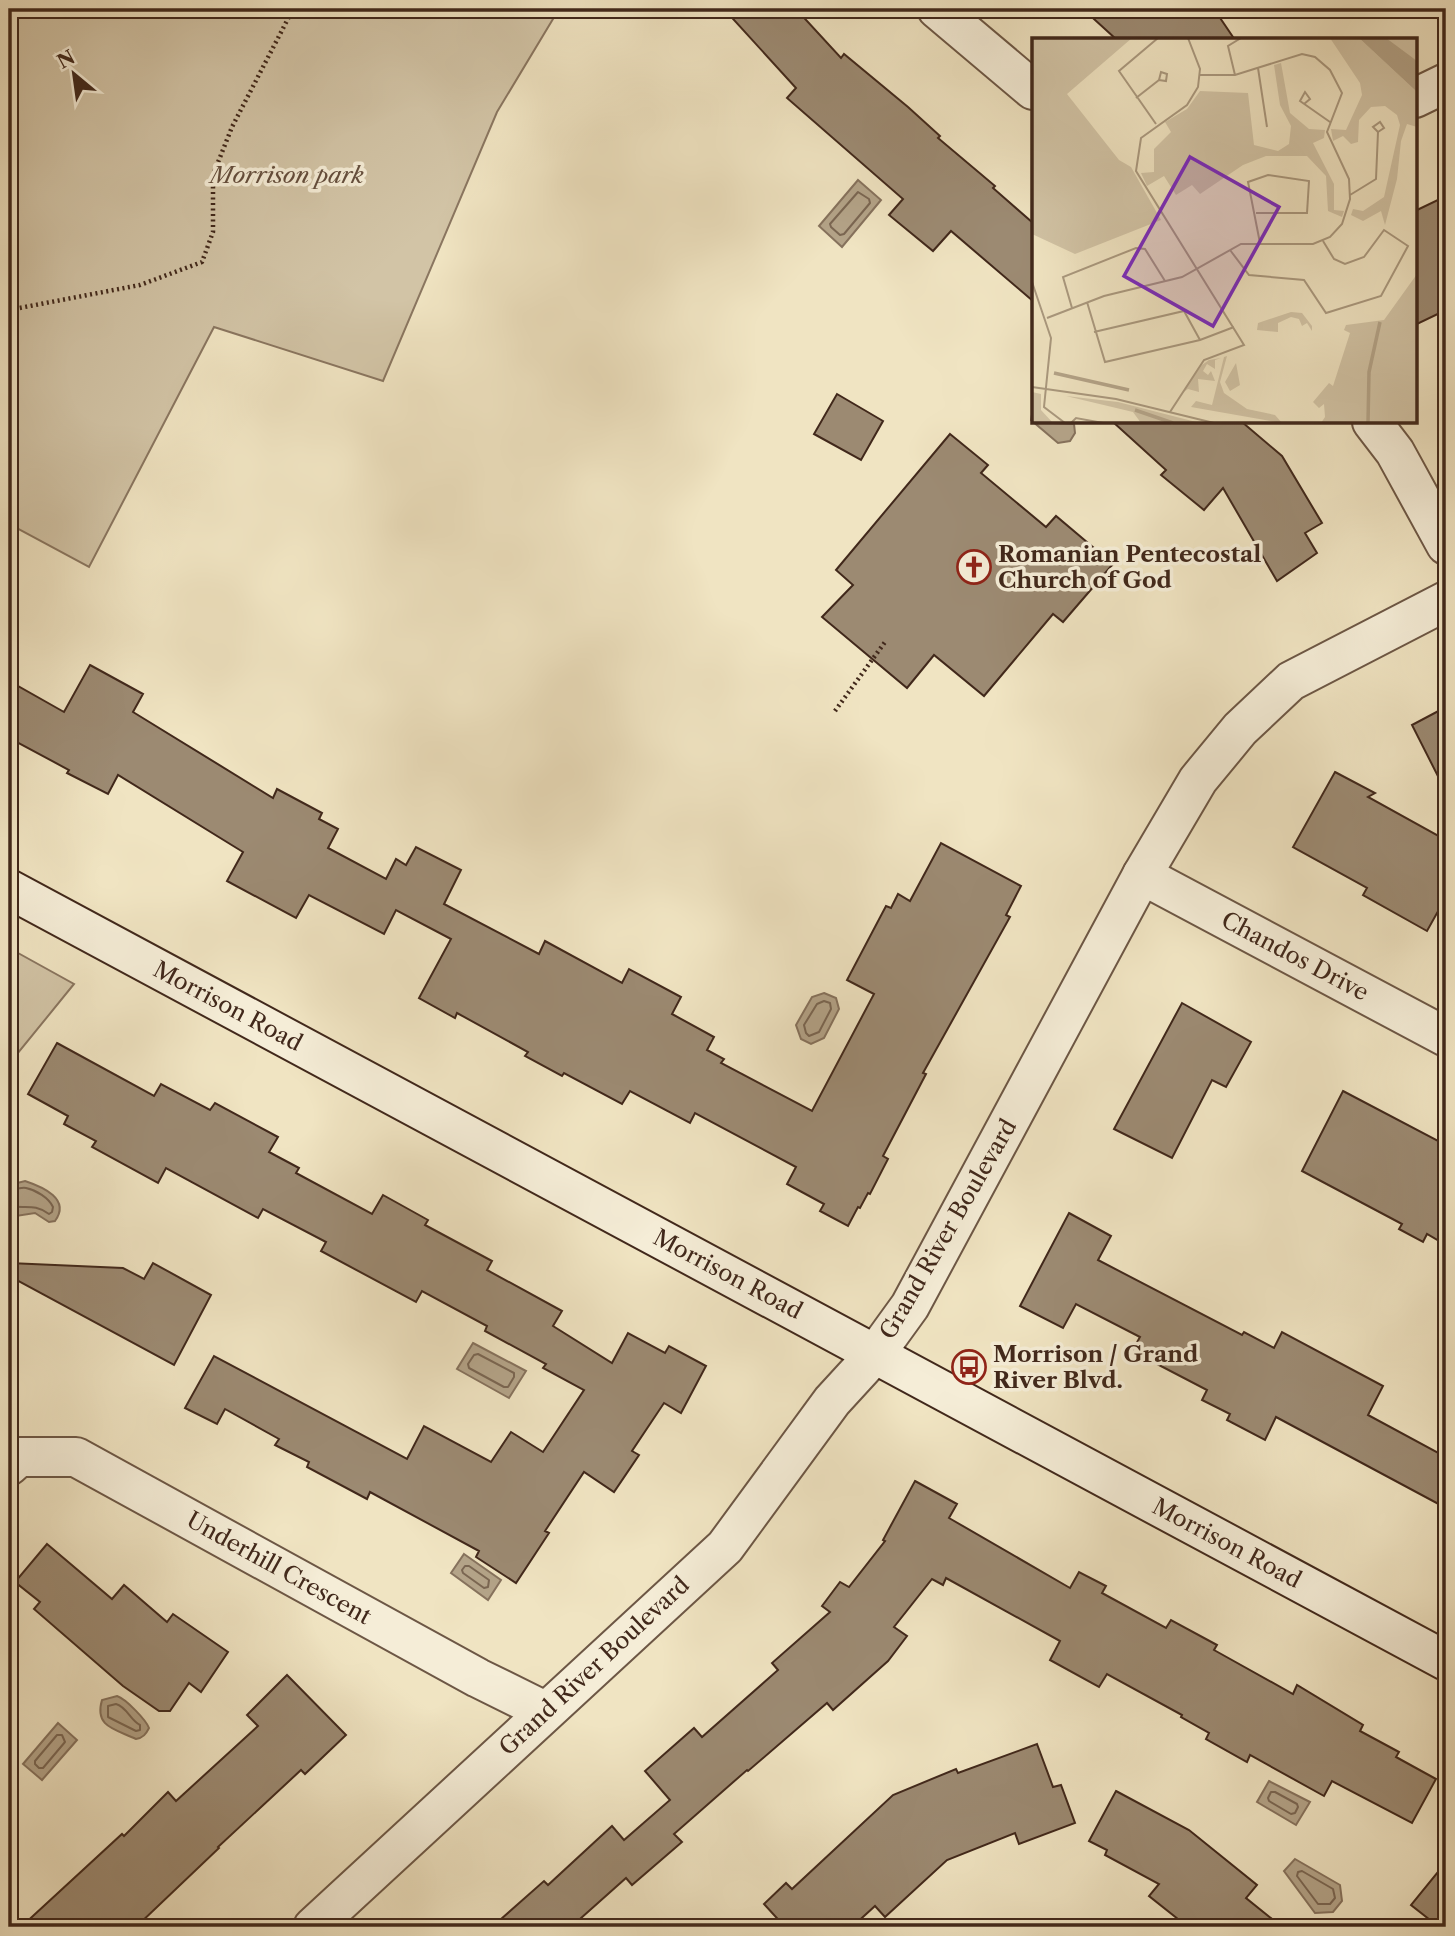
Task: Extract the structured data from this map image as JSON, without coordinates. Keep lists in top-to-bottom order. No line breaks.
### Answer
{"streets":{"street":["Chandos Drive","Morrison Road","Grand River Boulevard","Underhill Crescent"]},"crossings":[["Chandos Drive","Grand River Boulevard"],["Morrison Road","Grand River Boulevard"],["Grand River Boulevard","Underhill Crescent"]],"parks":["Morrison park"],"places":{"church":["Romanian Pentecostal Church of God"],"bus stop":["Morrison / Grand River Blvd."]},"north":"top left"}
